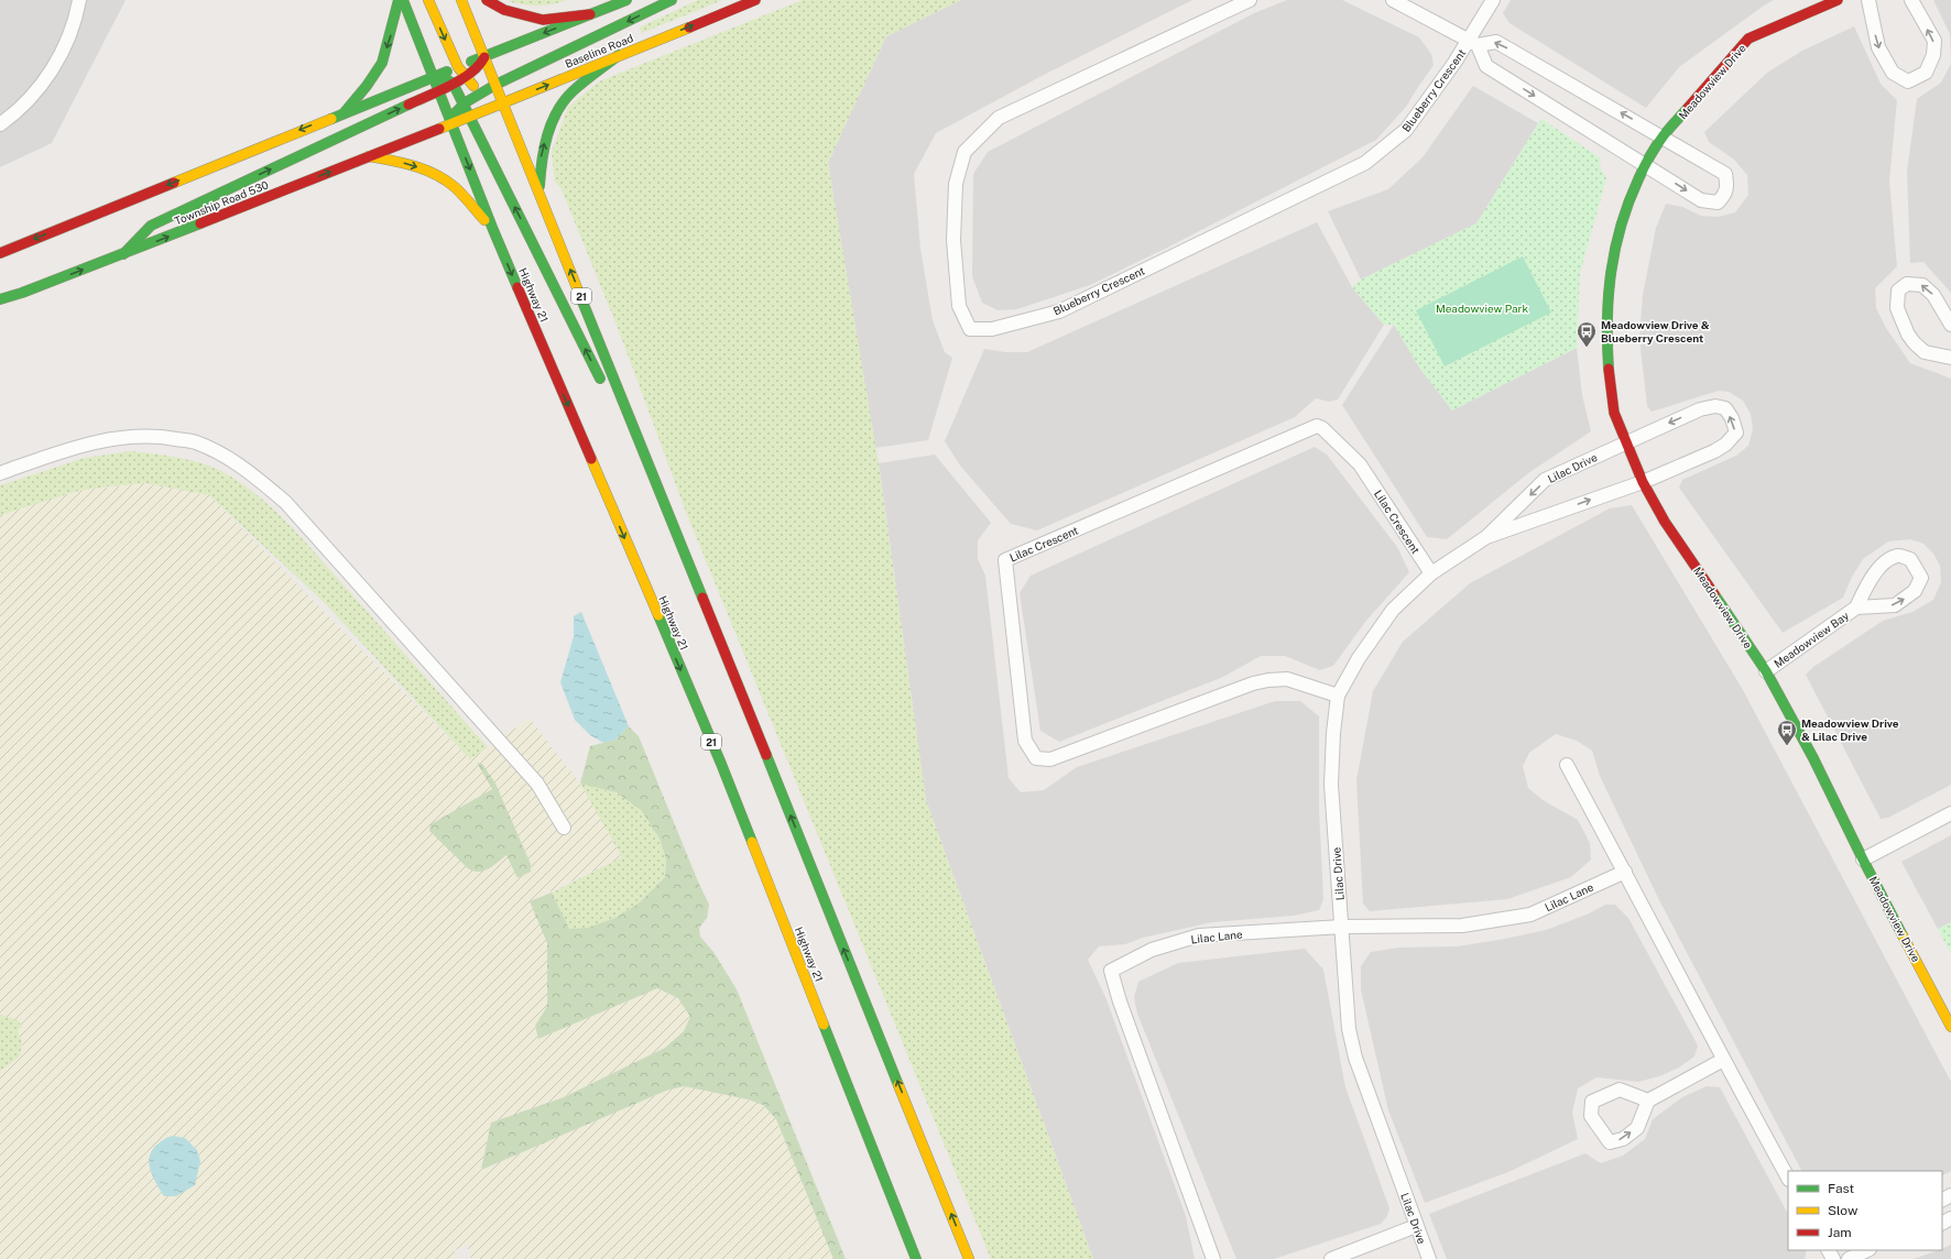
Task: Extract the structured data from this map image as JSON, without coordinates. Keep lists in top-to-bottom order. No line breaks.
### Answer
{"streets":{"main road":["Baseline Road","Meadowview Drive","Township Road 530","Highway 21","21"],"street":["Blueberry Crescent","Lilac Drive","Lilac Crescent","Meadowview Bay","Lilac Lane"]},"crossings":[["Baseline Road","Township Road 530"],["Baseline Road","Highway 21"],["Baseline Road","21"],["Meadowview Drive","Blueberry Crescent"],["Meadowview Drive","Lilac Drive"],["Meadowview Drive","Meadowview Bay"],["Township Road 530","Highway 21"],["Lilac Drive","Lilac Crescent"],["Lilac Drive","Lilac Lane"]],"parks":["Meadowview Park"],"places":{"bus stop":["Meadowview Drive & Blueberry Crescent","Meadowview Drive & Lilac Drive"]},"legend":["Fast","Slow","Jam"]}
